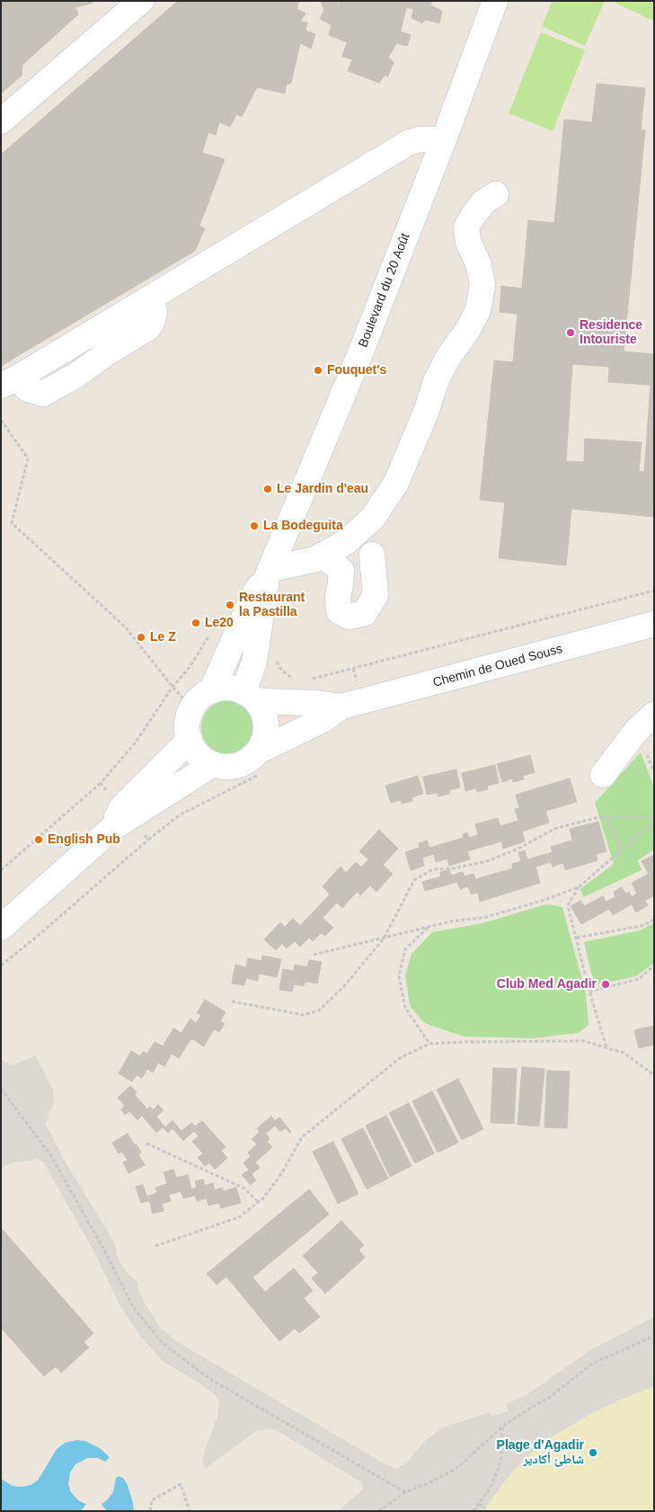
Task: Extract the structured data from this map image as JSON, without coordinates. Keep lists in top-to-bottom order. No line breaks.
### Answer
{"streets":{"street":["Boulevard du 20 Août","Chemin de Oued Souss"]},"crossings":[["Boulevard du 20 Août","Chemin de Oued Souss"]],"places":["Residence Intouriste","Fouquet's","Le Jardin d'eau","La Bodeguita","Restaurant la Pastilla","Le20","Le Z","English Pub","Club Med Agadir","Plage d'Agadir شاطئ أكادير"]}
